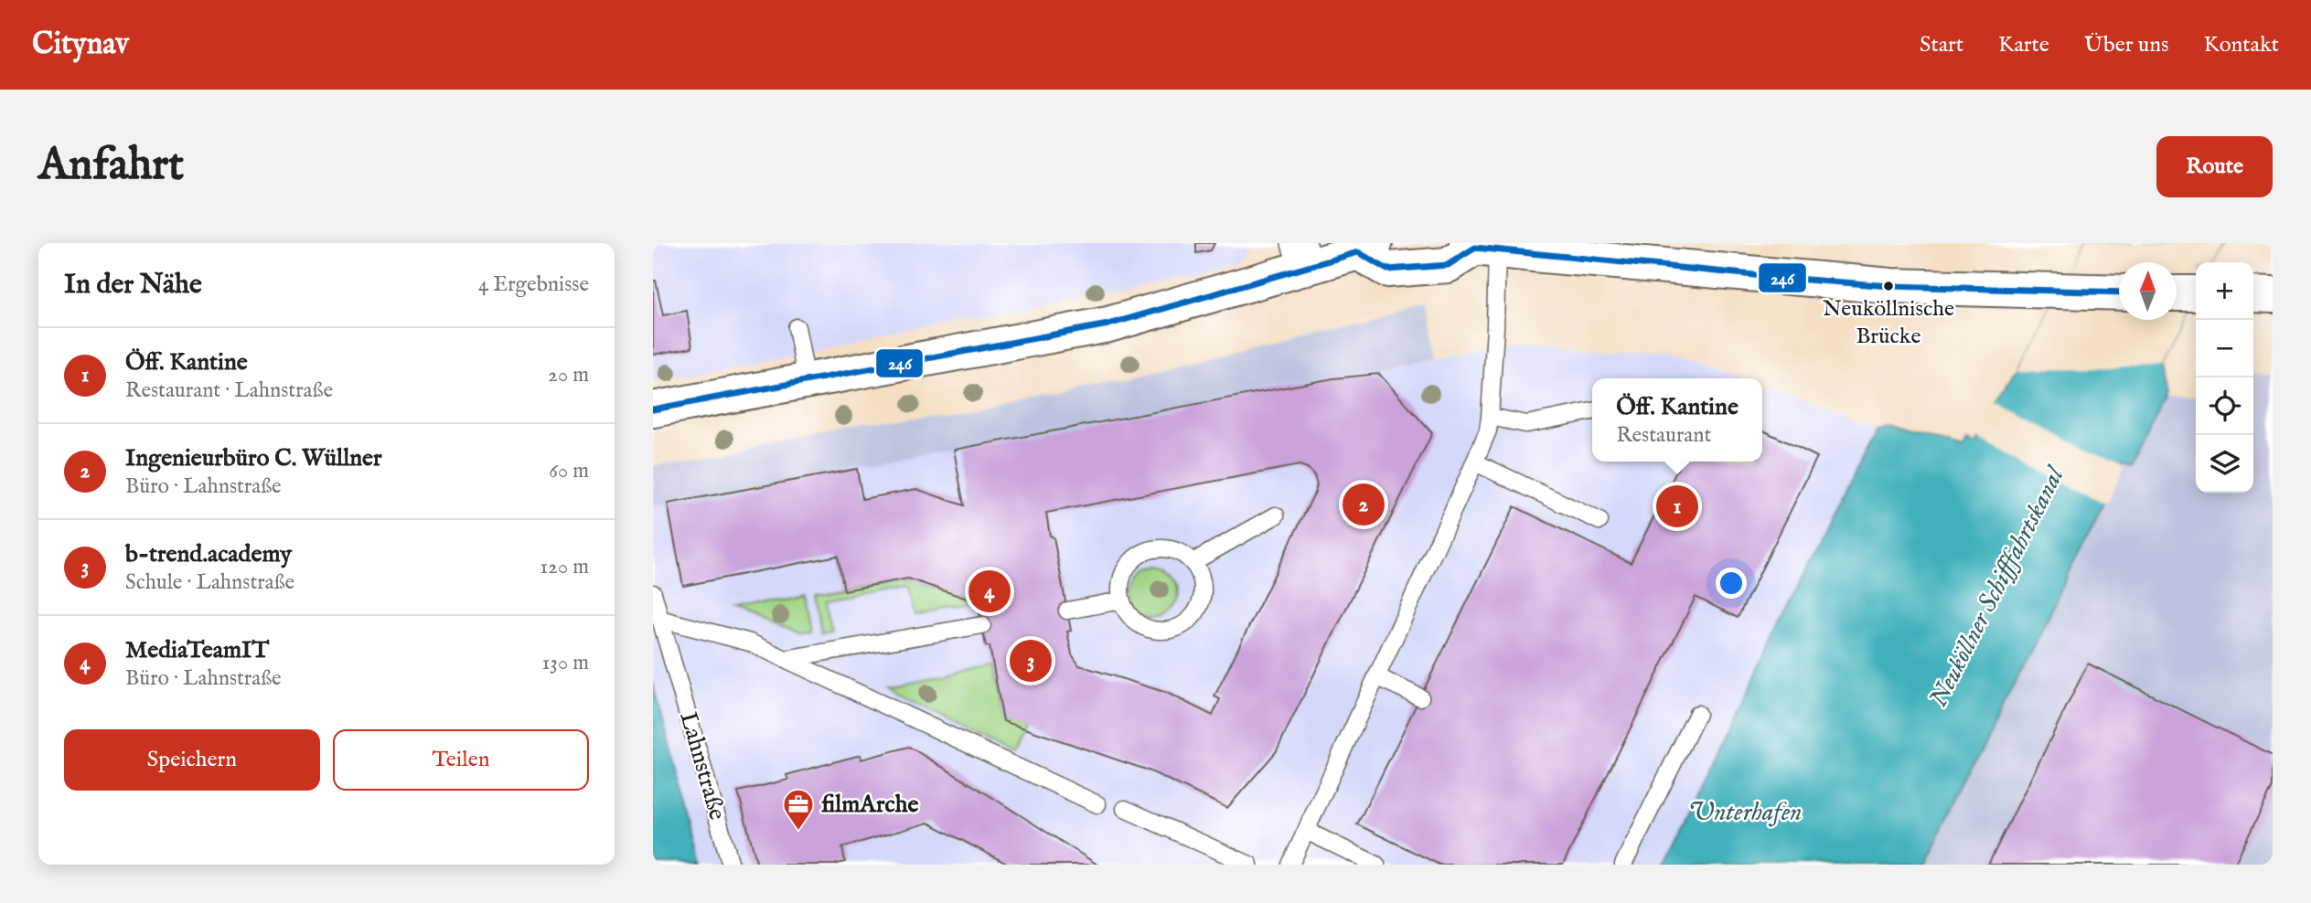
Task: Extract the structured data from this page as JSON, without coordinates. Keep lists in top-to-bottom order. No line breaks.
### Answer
{"streets":{"lane":["Lahnstraße"]},"water":["Neuköllner Schifffahrtskanal","Unterhafen"],"places":{"other":["Neuköllnische Brücke"],"office":["filmArche"]},"lines":["transit line 246"],"north":"top","page":{"header":"Citynav","nav":["Start","Karte","Über uns","Kontakt"],"buttons":["Route",["Speichern","Teilen"]],"title":"Anfahrt","heading":["In der Nähe","4 Ergebnisse"],"map_buttons":["+","−"],"list":[{"mark":"1","name":"Öff. Kantine","note":"Restaurant · Lahnstraße","value":"20 m"},{"mark":"2","name":"Ingenieurbüro C. Wüllner","note":"Büro · Lahnstraße","value":"60 m"},{"mark":"3","name":"b-trend.academy","note":"Schule · Lahnstraße","value":"120 m"},{"mark":"4","name":"MediaTeamIT","note":"Büro · Lahnstraße","value":"130 m"}],"popup":["Öff. Kantine","Restaurant"],"pins":["2","1","4","3"]}}
